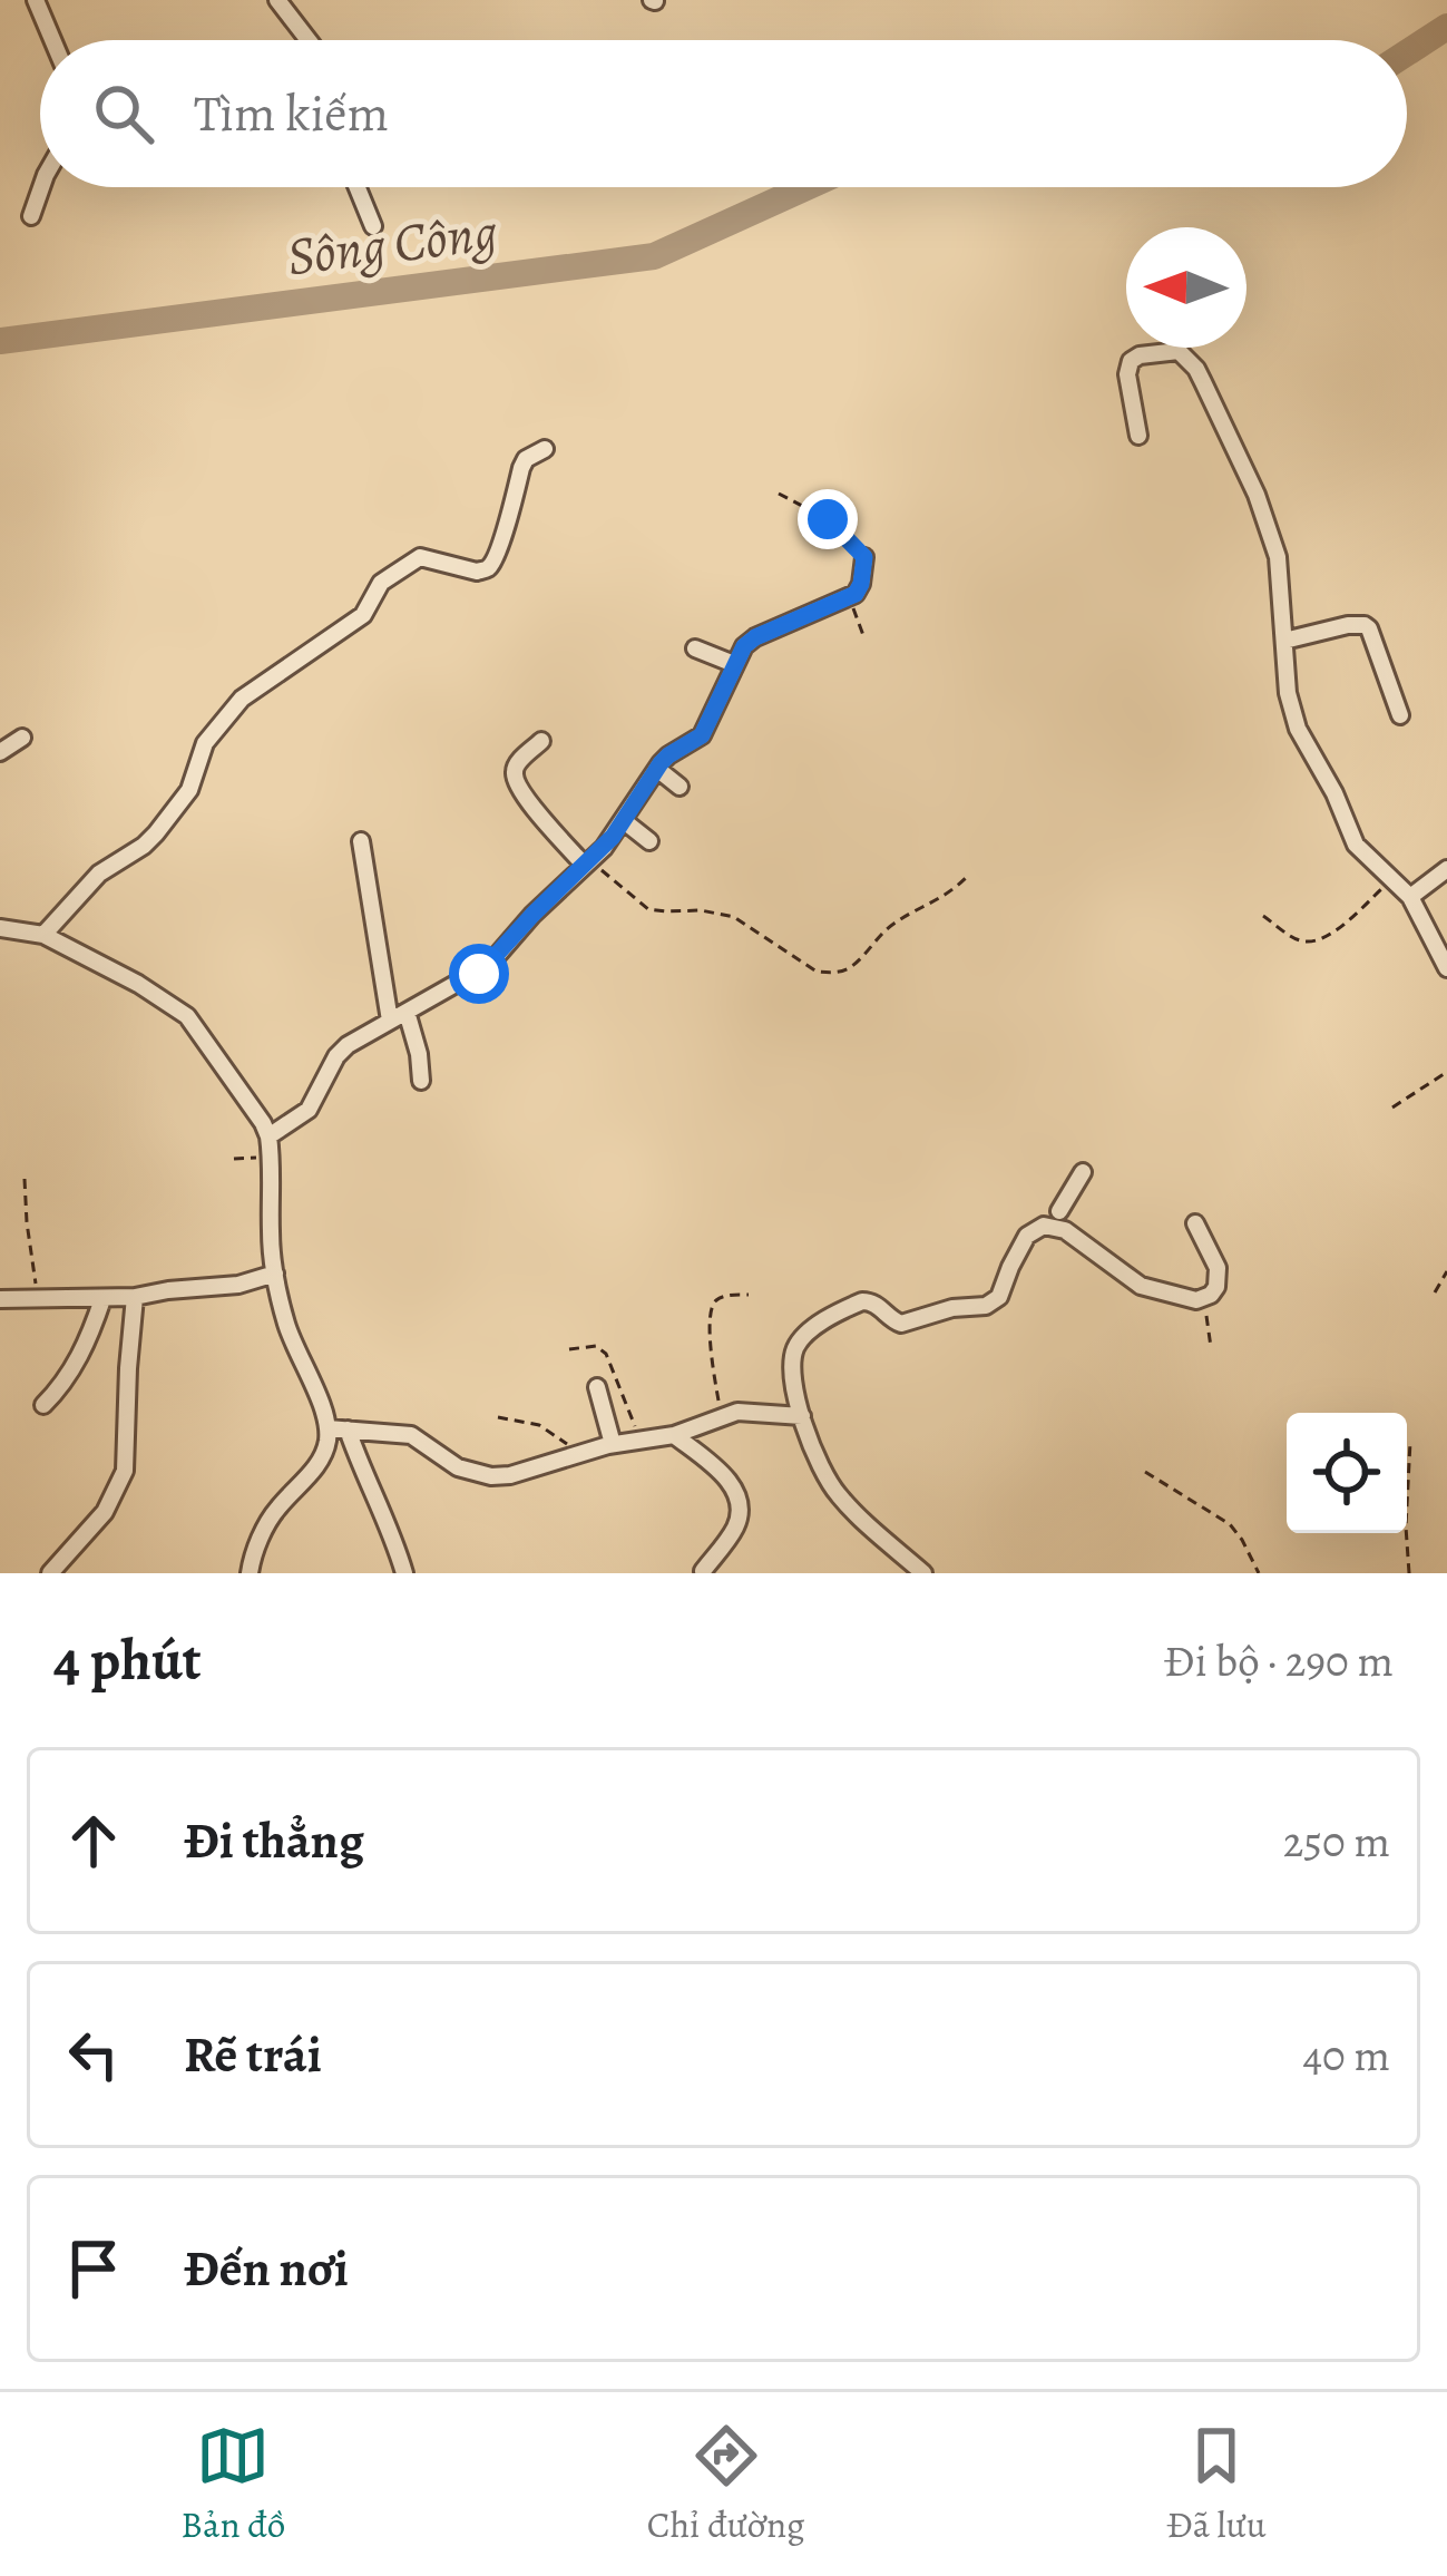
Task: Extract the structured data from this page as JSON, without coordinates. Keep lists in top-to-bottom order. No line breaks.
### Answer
{"water":["Sông Công"],"north":"left","page":{"search":"Tìm kiếm","heading":["4 phút","Đi bộ · 290 m"],"list":[["Đi thẳng","250 m"],["Rẽ trái","40 m"],"Đến nơi"],"nav":["Bản đồ","Chỉ đường","Đã lưu"]}}
